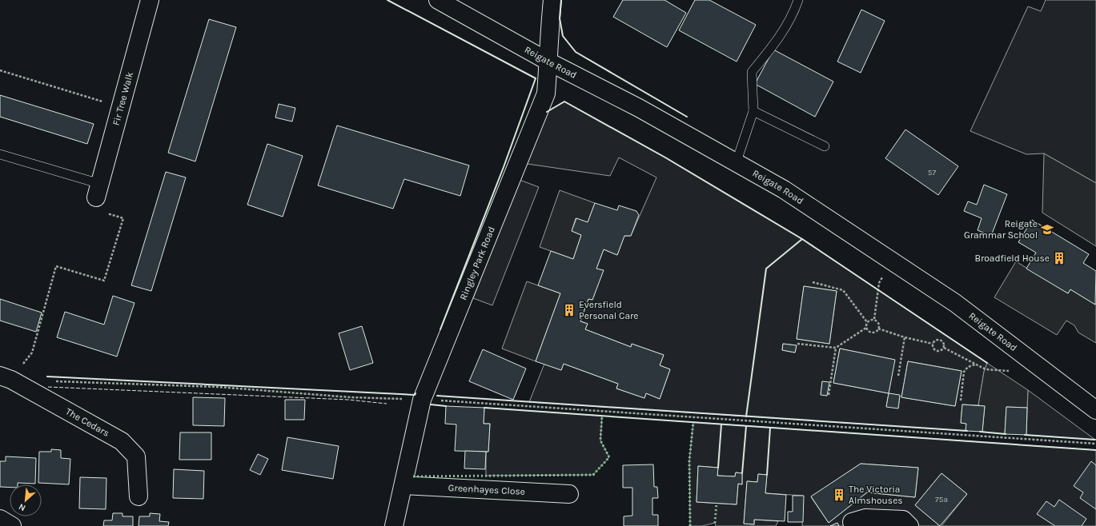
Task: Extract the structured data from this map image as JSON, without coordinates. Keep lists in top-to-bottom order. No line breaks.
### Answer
{"streets":{"street":["Reigate Road","Fir Tree Walk","Ringley Park Road","The Cedars","Greenhayes Close"]},"crossings":[["Reigate Road","Ringley Park Road"],["Ringley Park Road","Greenhayes Close"]],"places":{"school or university":["Reigate Grammar School"],"building":["Broadfield House","Eversfield Personal Care","The Victoria Almshouses"]},"house_numbers":["57","75a"],"north":"bottom left"}
